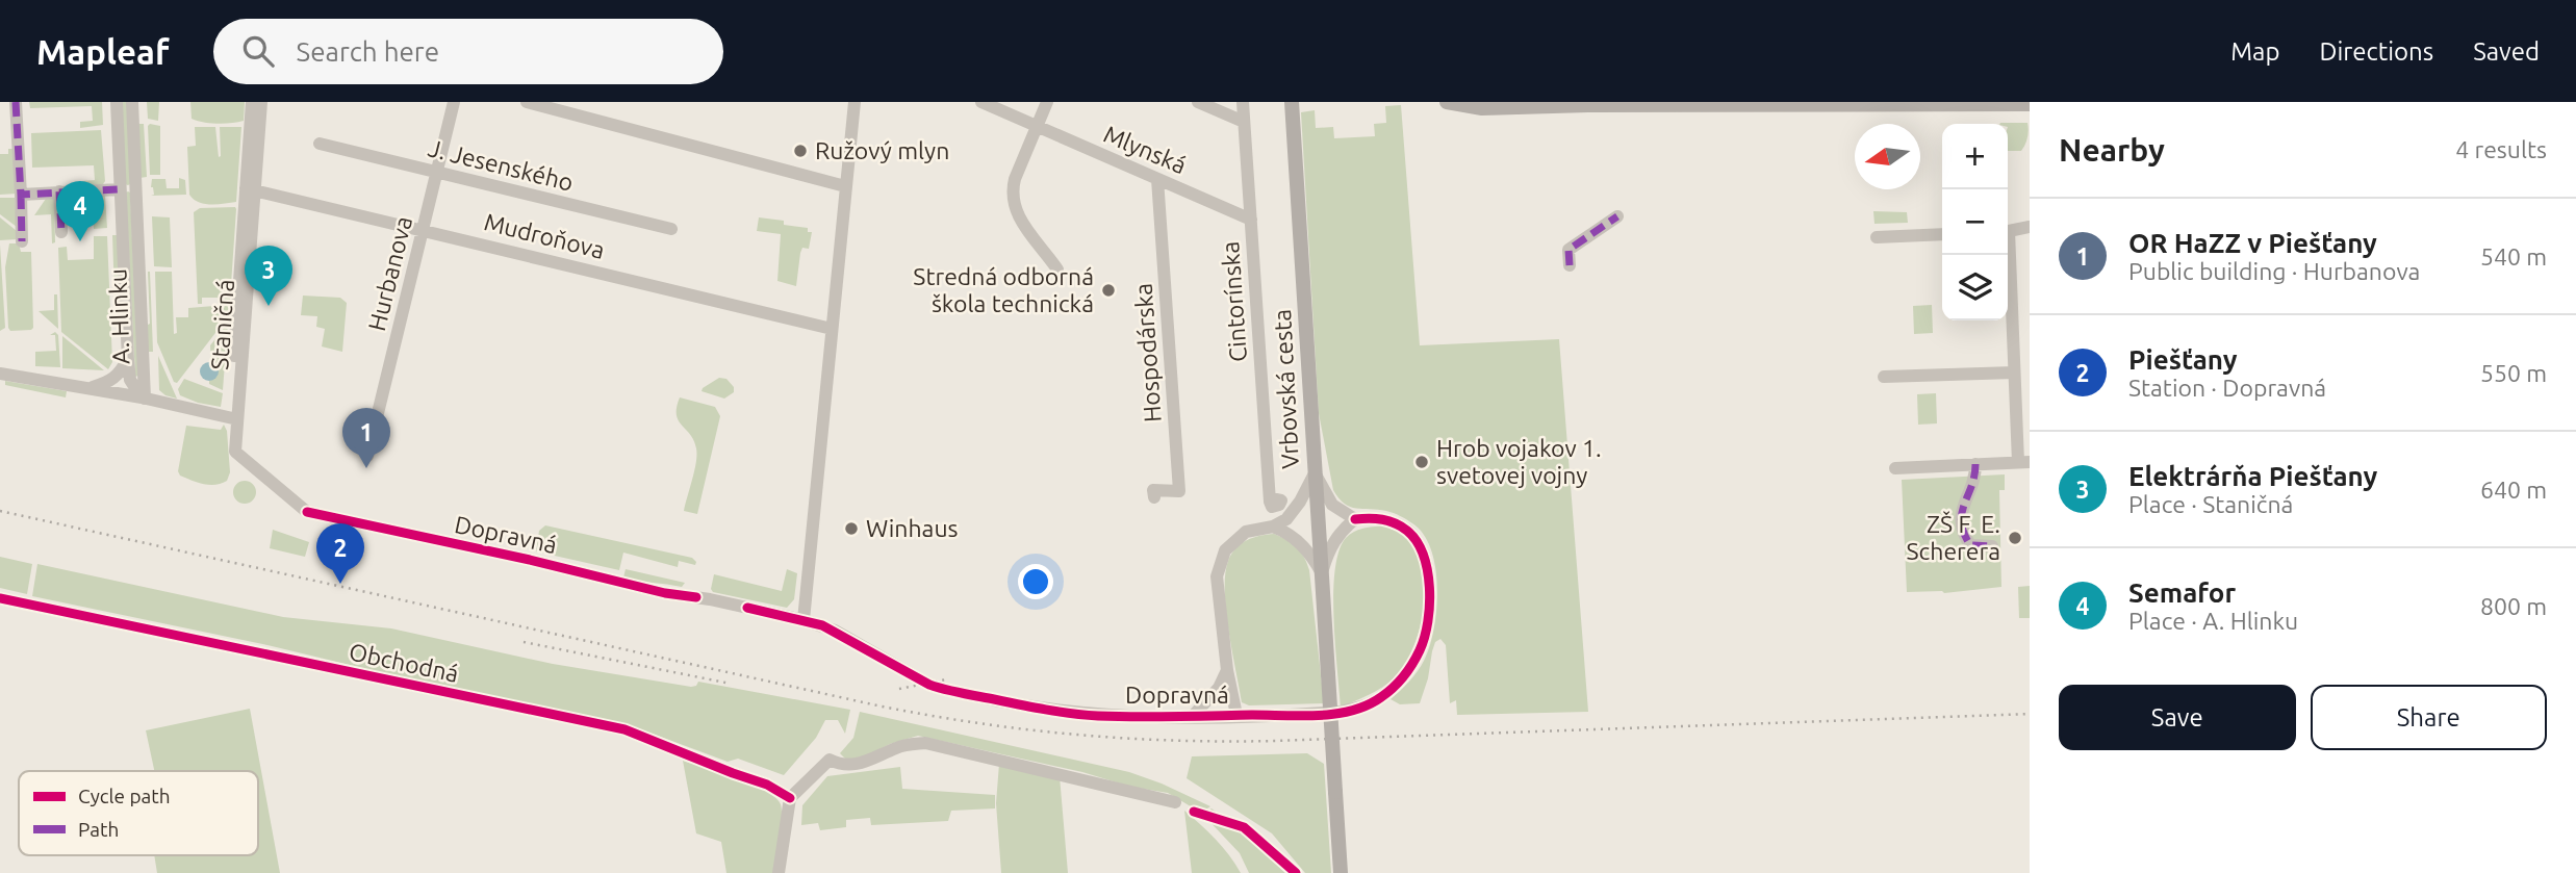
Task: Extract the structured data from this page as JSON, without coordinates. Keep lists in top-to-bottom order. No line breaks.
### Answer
{"streets":{"main road":["Vrbovská cesta"],"street":["Mlynská","J. Jesenského","Mudroňova","Hurbanova","Cintorínska","A. Hlinku","Staničná","Hospodárska","Dopravná","Obchodná"]},"crossings":[["Mlynská","Cintorínska"],["Mlynská","Hospodárska"],["J. Jesenského","Hurbanova"],["Mudroňova","Hurbanova"],["Mudroňova","Staničná"],["A. Hlinku","Staničná"],["A. Hlinku","Dopravná"],["Staničná","Dopravná"]],"places":["Ružový mlyn","Stredná odborná škola technická","Hrob vojakov 1. svetovej vojny","Winhaus","ZŠ F. E. Scherera"],"legend":["Cycle path","Path"],"north":"left","page":{"header":"Mapleaf","search":"Search here","nav":["Map","Directions","Saved"],"heading":["Nearby","4 results"],"map_buttons":["+","−"],"pins":["4","3","1","2"],"list":[{"mark":"1","name":"OR HaZZ v Piešťany","note":"Public building · Hurbanova","value":"540 m"},{"mark":"2","name":"Piešťany","note":"Station · Dopravná","value":"550 m"},{"mark":"3","name":"Elektrárňa Piešťany","note":"Place · Staničná","value":"640 m"},{"mark":"4","name":"Semafor","note":"Place · A. Hlinku","value":"800 m"}],"buttons":["Save","Share"]}}
